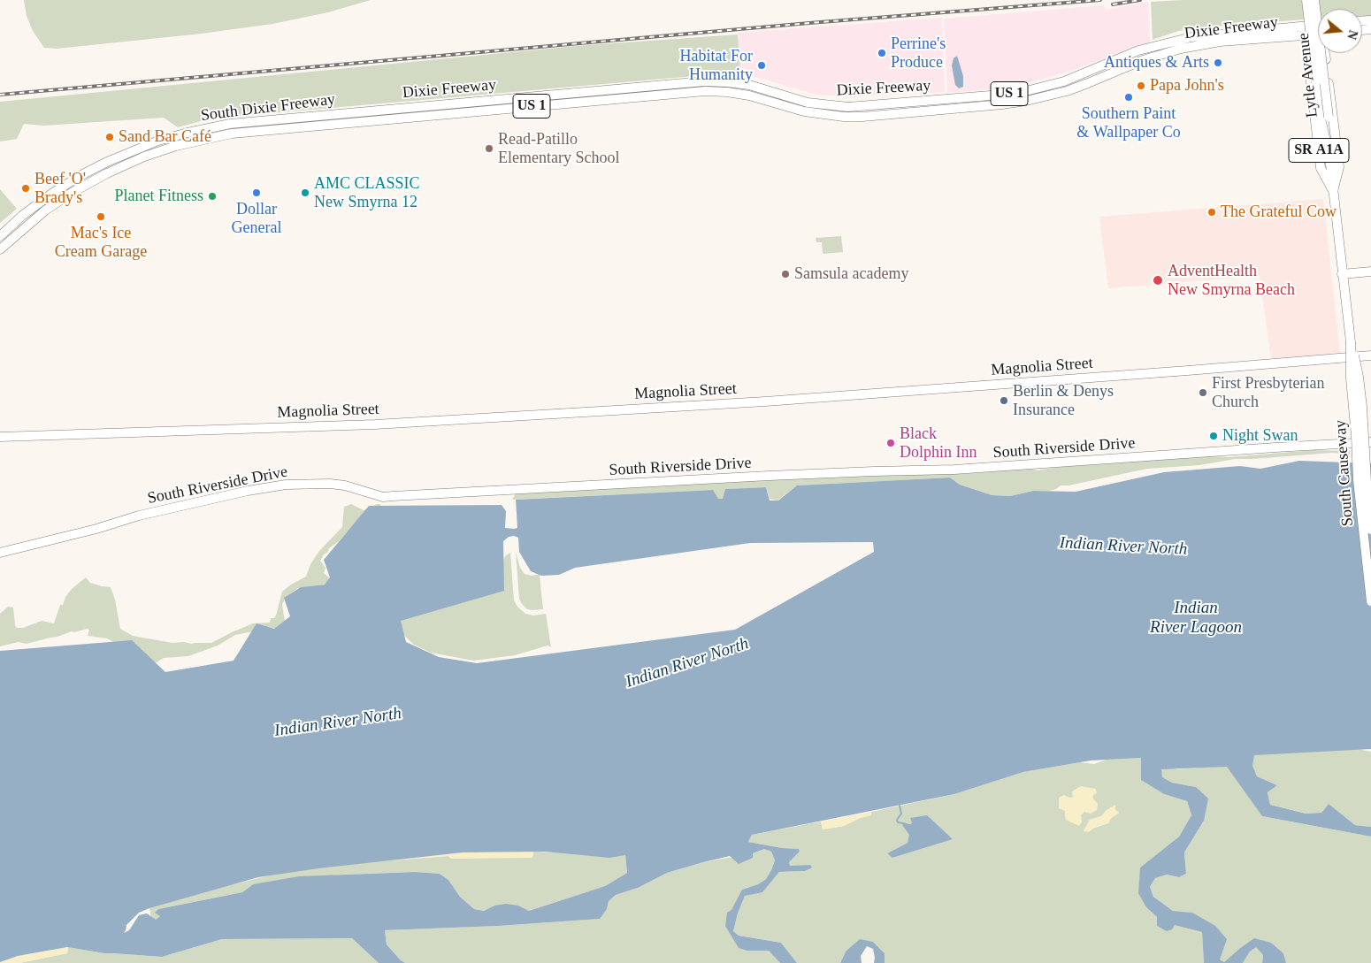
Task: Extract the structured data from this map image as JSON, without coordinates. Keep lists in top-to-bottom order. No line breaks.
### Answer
{"streets":{"main road":["Dixie Freeway","Lytle Avenue","US 1","South Dixie Freeway","SR A1A","Magnolia Street","South Riverside Drive","South Causeway"]},"crossings":[["Dixie Freeway","South Dixie Freeway"],["Dixie Freeway","SR A1A"],["Lytle Avenue","SR A1A"],["Lytle Avenue","South Causeway"]],"water":["Indian River North","Indian River Lagoon"],"places":["Perrine's Produce","Antiques & Arts","Habitat For Humanity","Papa John's","Southern Paint & Wallpaper Co","Sand Bar Café","Read-Patillo Elementary School","Beef 'O' Brady's","Dollar General","AMC CLASSIC New Smyrna 12","Planet Fitness","The Grateful Cow","Mac's Ice Cream Garage","Samsula academy","AdventHealth New Smyrna Beach","First Presbyterian Church","Berlin & Denys Insurance","Night Swan","Black Dolphin Inn"],"north":"right"}
